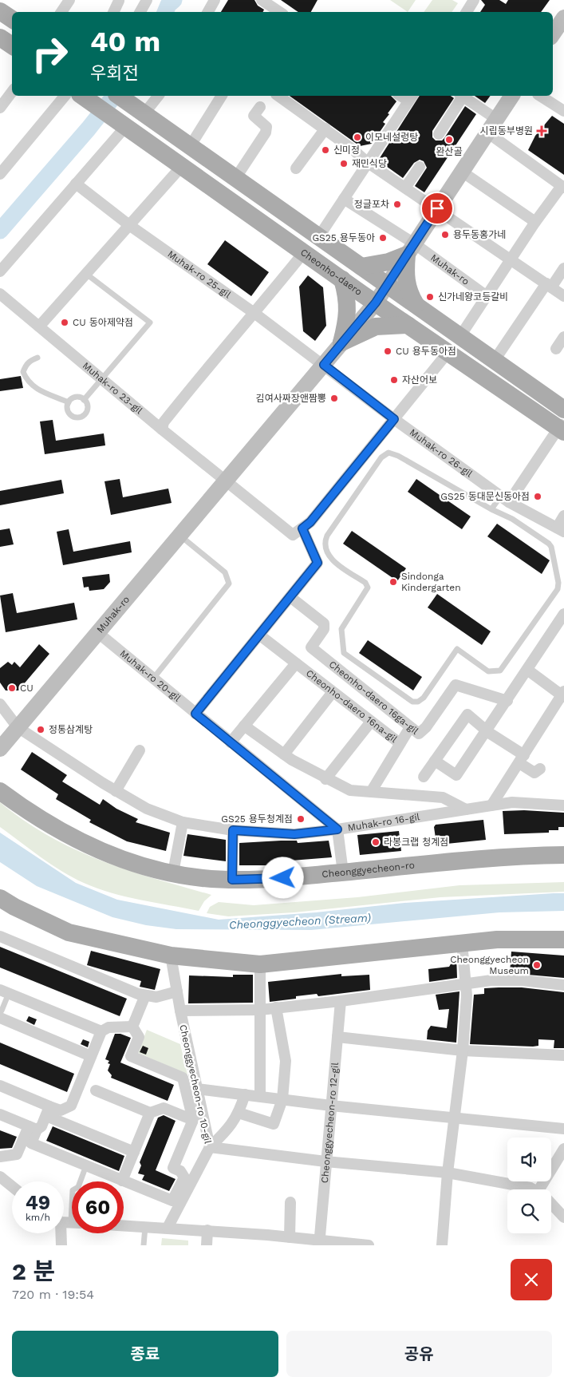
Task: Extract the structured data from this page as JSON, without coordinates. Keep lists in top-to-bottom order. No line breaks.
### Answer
{"streets":{"main road":["Muhak-ro","Cheonho-daero","Cheonggyecheon-ro"],"street":["Muhak-ro 25-gil","Muhak-ro 23-gil","Muhak-ro 26-gil","Muhak-ro 20-gil","Cheonho-daero 16ga-gil","Cheonho-daero 16na-gil","Muhak-ro 16-gil","Cheonggyecheon-ro 10-gil","Cheonggyecheon-ro 12-gil"]},"crossings":[["Muhak-ro","Cheonho-daero"],["Muhak-ro","Muhak-ro 25-gil"],["Muhak-ro","Muhak-ro 23-gil"],["Muhak-ro","Muhak-ro 26-gil"],["Muhak-ro","Muhak-ro 20-gil"],["Muhak-ro","Muhak-ro 16-gil"],["Cheonho-daero","Muhak-ro 26-gil"],["Muhak-ro 25-gil","Muhak-ro 26-gil"],["Muhak-ro 20-gil","Muhak-ro 16-gil"]],"water":["Cheonggyecheon (Stream)"],"places":{"health":["시립동부병원"],"other":["이모네설렁탕","완산골","신미정","재민식당","정글포차","용두동홍가네","GS25 용두동아","신가네왕코등갈비","CU 동아제약점","CU 용두동아점","자산어보","김여사짜장앤짬뽕","GS25 동대문신동아점","Sindonga Kindergarten","CU","정통삼계탕","GS25 용두청계점","라봉크랩 청계점","Cheonggyecheon Museum"]},"page":{"turn":["40 m","우회전"],"speed":"49 km/h","limit":"60","heading":["2 분","720 m · 19:54"],"buttons":["종료","공유"]}}
